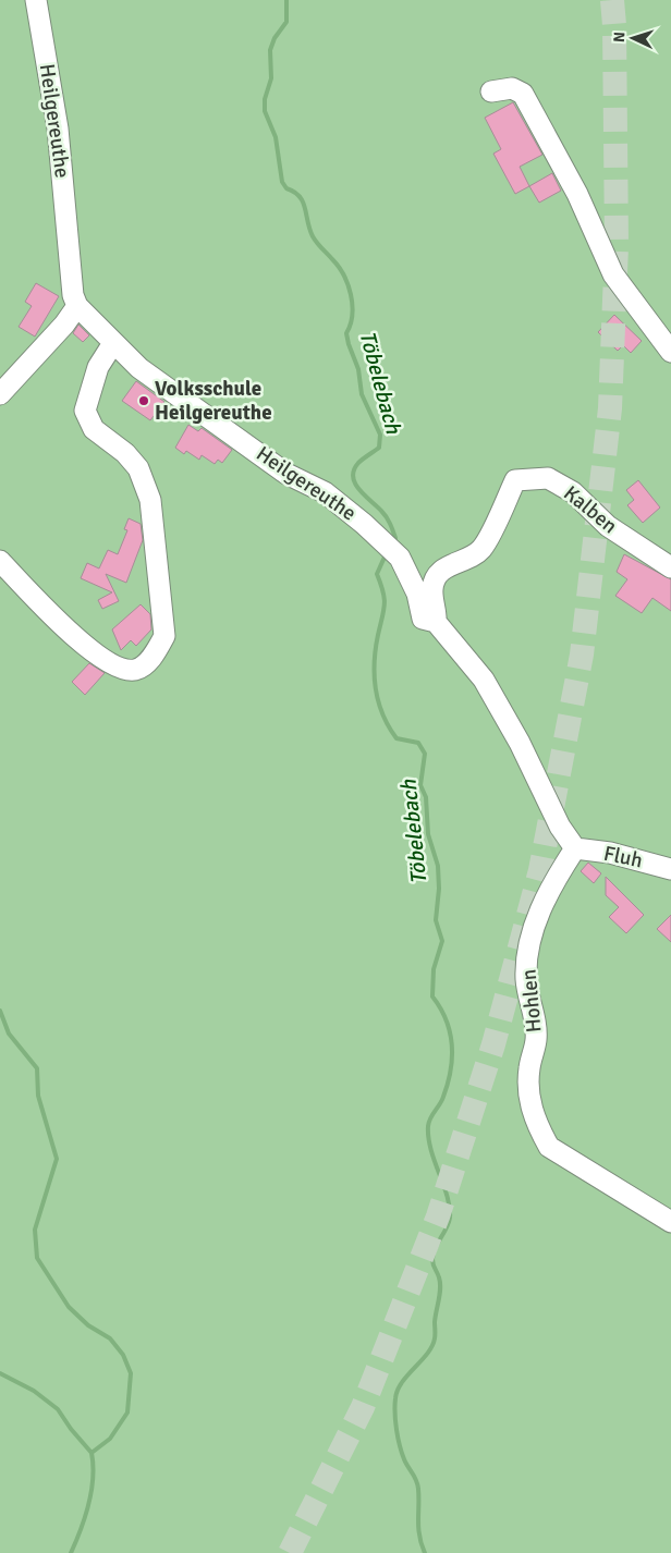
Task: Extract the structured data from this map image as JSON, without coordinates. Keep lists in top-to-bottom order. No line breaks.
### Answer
{"streets":{"street":["Heilgereuthe","Kalben","Fluh","Hohlen"]},"crossings":[["Heilgereuthe","Kalben"],["Heilgereuthe","Fluh"],["Heilgereuthe","Hohlen"],["Fluh","Hohlen"]],"water":["Töbelebach"],"places":["Volksschule Heilgereuthe"],"north":"left"}
